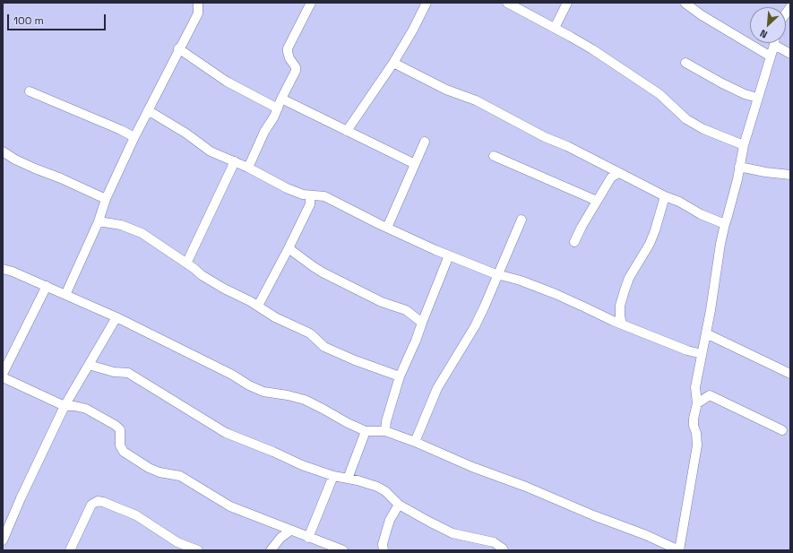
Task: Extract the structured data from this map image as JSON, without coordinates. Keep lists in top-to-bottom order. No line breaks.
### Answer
{"scale_bar":"100 m","north":"bottom left"}
